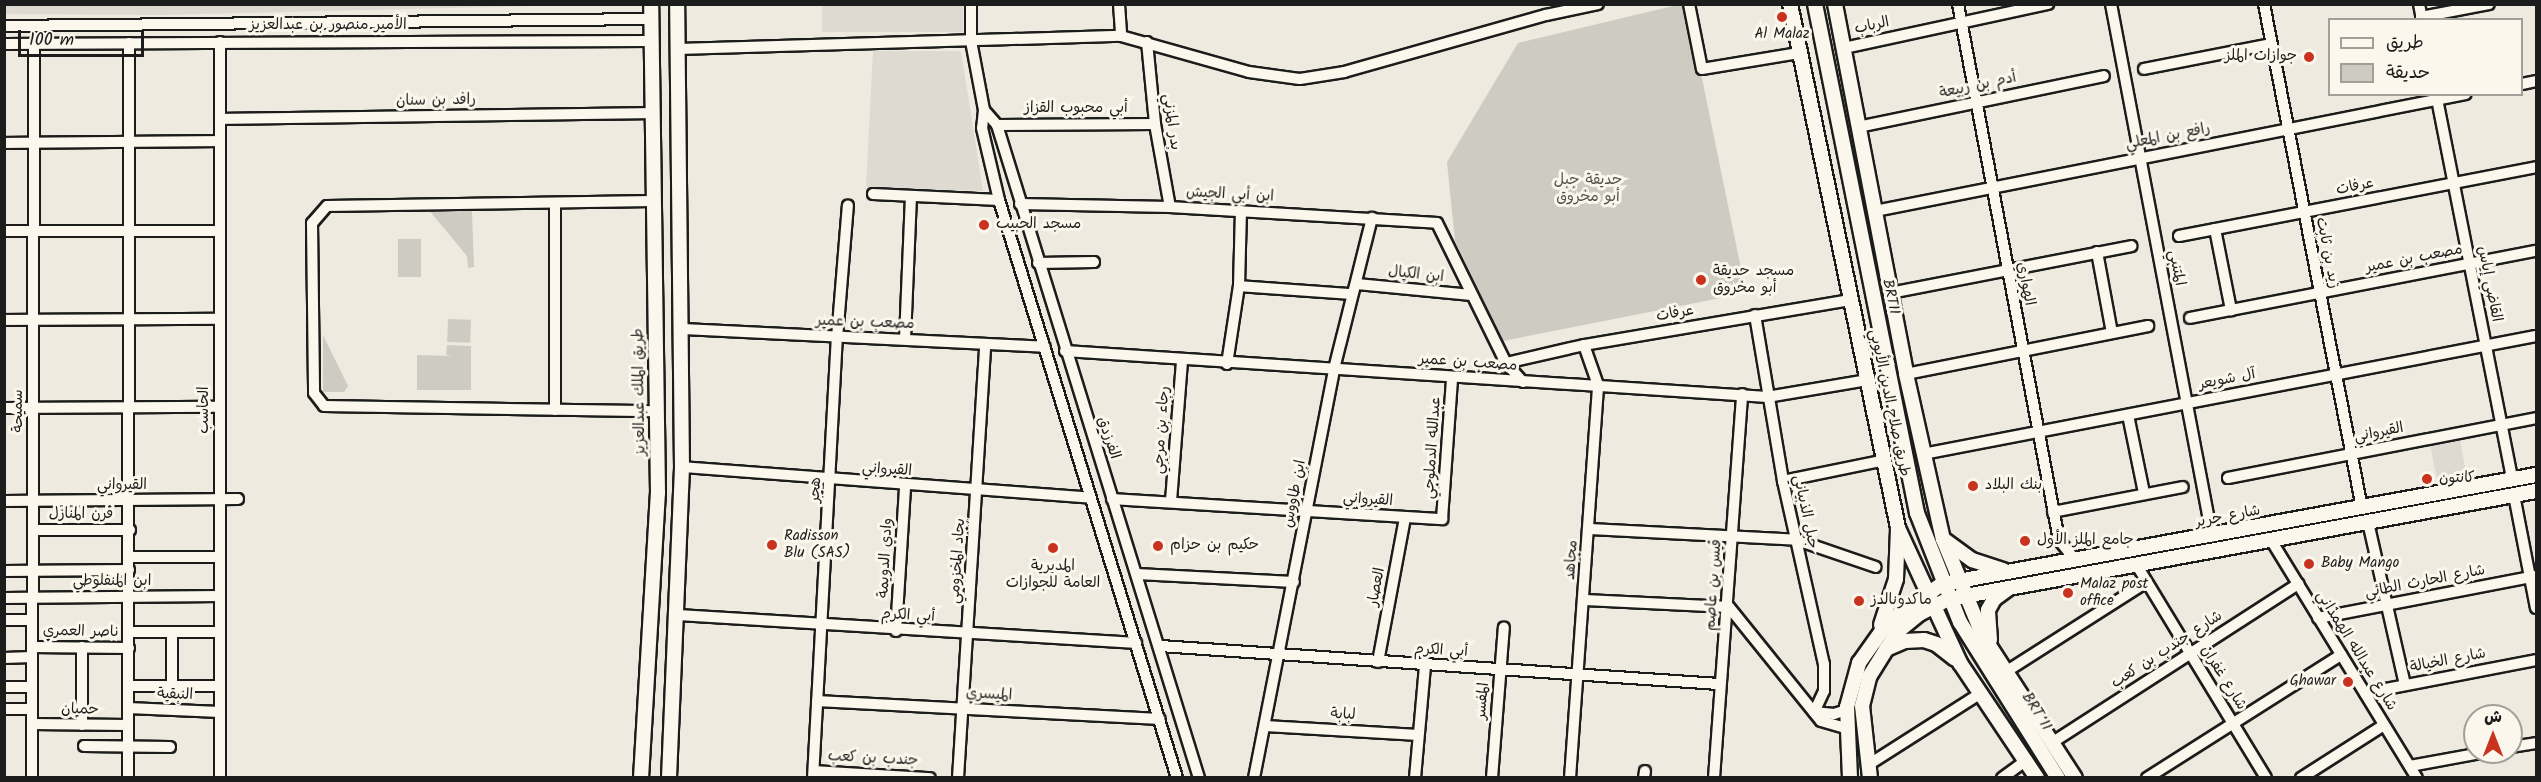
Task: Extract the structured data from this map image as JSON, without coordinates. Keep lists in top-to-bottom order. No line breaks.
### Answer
{"streets":{"main road":["BRT11","طريق الملك عبدالعزيز","طريق صلاح الدين الأيوبي","شارع جرير","BRT 11"],"street":["الأمير منصور بن عبدالعزيز","الرباب","أدم بن ربيعة","رافد بن سنان","أبي محبوب القزاز","بدر المزني","رافع بن المعلي","عرفات","ابن أبي الجيش","زيد بن ثابت","مصعب بن عمير","المتنبي","ابن الكيال","الهواري","القاضي إياس","آل شويعر","الحاسب","سميحة","رجاء بن مرجي","القيرواني","الفرزدق","عبدالله الدملوجي","هجر","ابن طاووس","جبل الذبياني","قرن المنازل","وادي الدويمة","مجاهد","بجاد المخزومي","ابن المنفلوطي","شارع الحارث الطائي","قيس بن عاصم","العصار","أبي الكرم","ناصر العمري","شارع جندب بن كعب","شارع عبدالله الهمذاني","شارع الخيالة","شارع غفران","النبقية","الميسري","المفسر","حميان","لبابة","جندب بن كعب"]},"crossings":[["الأمير منصور بن عبدالعزيز","طريق الملك عبدالعزيز"],["الأمير منصور بن عبدالعزيز","الحاسب"],["الأمير منصور بن عبدالعزيز","سميحة"],["الرباب","الهواري"],["الرباب","طريق صلاح الدين الأيوبي"],["أدم بن ربيعة","الهواري"],["أدم بن ربيعة","طريق صلاح الدين الأيوبي"],["رافد بن سنان","طريق الملك عبدالعزيز"],["رافد بن سنان","الحاسب"],["أبي محبوب القزاز","بدر المزني"],["أبي محبوب القزاز","الفرزدق"],["بدر المزني","ابن أبي الجيش"],["رافع بن المعلي","زيد بن ثابت"],["رافع بن المعلي","المتنبي"],["رافع بن المعلي","الهواري"],["رافع بن المعلي","القاضي إياس"],["رافع بن المعلي","طريق صلاح الدين الأيوبي"],["عرفات","زيد بن ثابت"],["عرفات","القاضي إياس"],["عرفات","طريق صلاح الدين الأيوبي"],["عرفات","جبل الذبياني"],["عرفات","مجاهد"],["ابن أبي الجيش","ابن الكيال"],["ابن أبي الجيش","الفرزدق"],["ابن أبي الجيش","ابن طاووس"],["زيد بن ثابت","مصعب بن عمير"],["زيد بن ثابت","آل شويعر"],["زيد بن ثابت","القيرواني"],["زيد بن ثابت","شارع جرير"],["مصعب بن عمير","القاضي إياس"],["مصعب بن عمير","طريق صلاح الدين الأيوبي"],["مصعب بن عمير","رجاء بن مرجي"],["مصعب بن عمير","الفرزدق"],["مصعب بن عمير","عبدالله الدملوجي"],["مصعب بن عمير","هجر"],["مصعب بن عمير","ابن طاووس"],["مصعب بن عمير","جبل الذبياني"],["مصعب بن عمير","مجاهد"],["مصعب بن عمير","بجاد المخزومي"],["مصعب بن عمير","قيس بن عاصم"],["المتنبي","آل شويعر"],["المتنبي","شارع جرير"],["ابن الكيال","ابن طاووس"],["الهواري","آل شويعر"],["الهواري","شارع جرير"],["القاضي إياس","آل شويعر"],["القاضي إياس","القيرواني"],["القاضي إياس","شارع جرير"],["BRT11","شارع جرير"],["BRT11","BRT 11"],["آل شويعر","طريق صلاح الدين الأيوبي"],["طريق صلاح الدين الأيوبي","شارع جرير"],["طريق صلاح الدين الأيوبي","شارع جندب بن كعب"],["الحاسب","القيرواني"],["الحاسب","ابن المنفلوطي"],["الحاسب","ناصر العمري"],["الحاسب","النبقية"],["سميحة","القيرواني"],["سميحة","قرن المنازل"],["سميحة","ابن المنفلوطي"],["سميحة","ناصر العمري"],["سميحة","حميان"],["رجاء بن مرجي","القيرواني"],["القيرواني","الفرزدق"],["القيرواني","عبدالله الدملوجي"],["القيرواني","هجر"],["القيرواني","ابن طاووس"],["القيرواني","وادي الدويمة"],["القيرواني","بجاد المخزومي"],["القيرواني","العصار"],["الفرزدق","أبي الكرم"],["هجر","أبي الكرم"],["هجر","الميسري"],["هجر","جندب بن كعب"],["ابن طاووس","أبي الكرم"],["ابن طاووس","لبابة"],["شارع جرير","شارع عبدالله الهمذاني"],["شارع جرير","شارع غفران"],["وادي الدويمة","أبي الكرم"],["مجاهد","أبي الكرم"],["بجاد المخزومي","أبي الكرم"],["بجاد المخزومي","الميسري"],["شارع الحارث الطائي","شارع عبدالله الهمذاني"],["قيس بن عاصم","أبي الكرم"],["العصار","أبي الكرم"],["أبي الكرم","المفسر"],["شارع جندب بن كعب","شارع عبدالله الهمذاني"],["شارع جندب بن كعب","شارع غفران"],["شارع عبدالله الهمذاني","شارع الخيالة"]],"parks":["حديقة جبل أبو مخروق"],"places":["Al Malaz","جوازات الملز","مسجد الحبيب","مسجد حديقة أبو مخروق","كانتون","بنك البلاد","جامع الملز الأول","Radisson Blu (SAS)","حكيم بن حزام","المديرية العامة للجوازات","Baby Mango","Malaz post office","ماكدونالدز","Ghawar"],"legend":["طريق","حديقة"],"scale_bar":"100 m","north":"top"}
